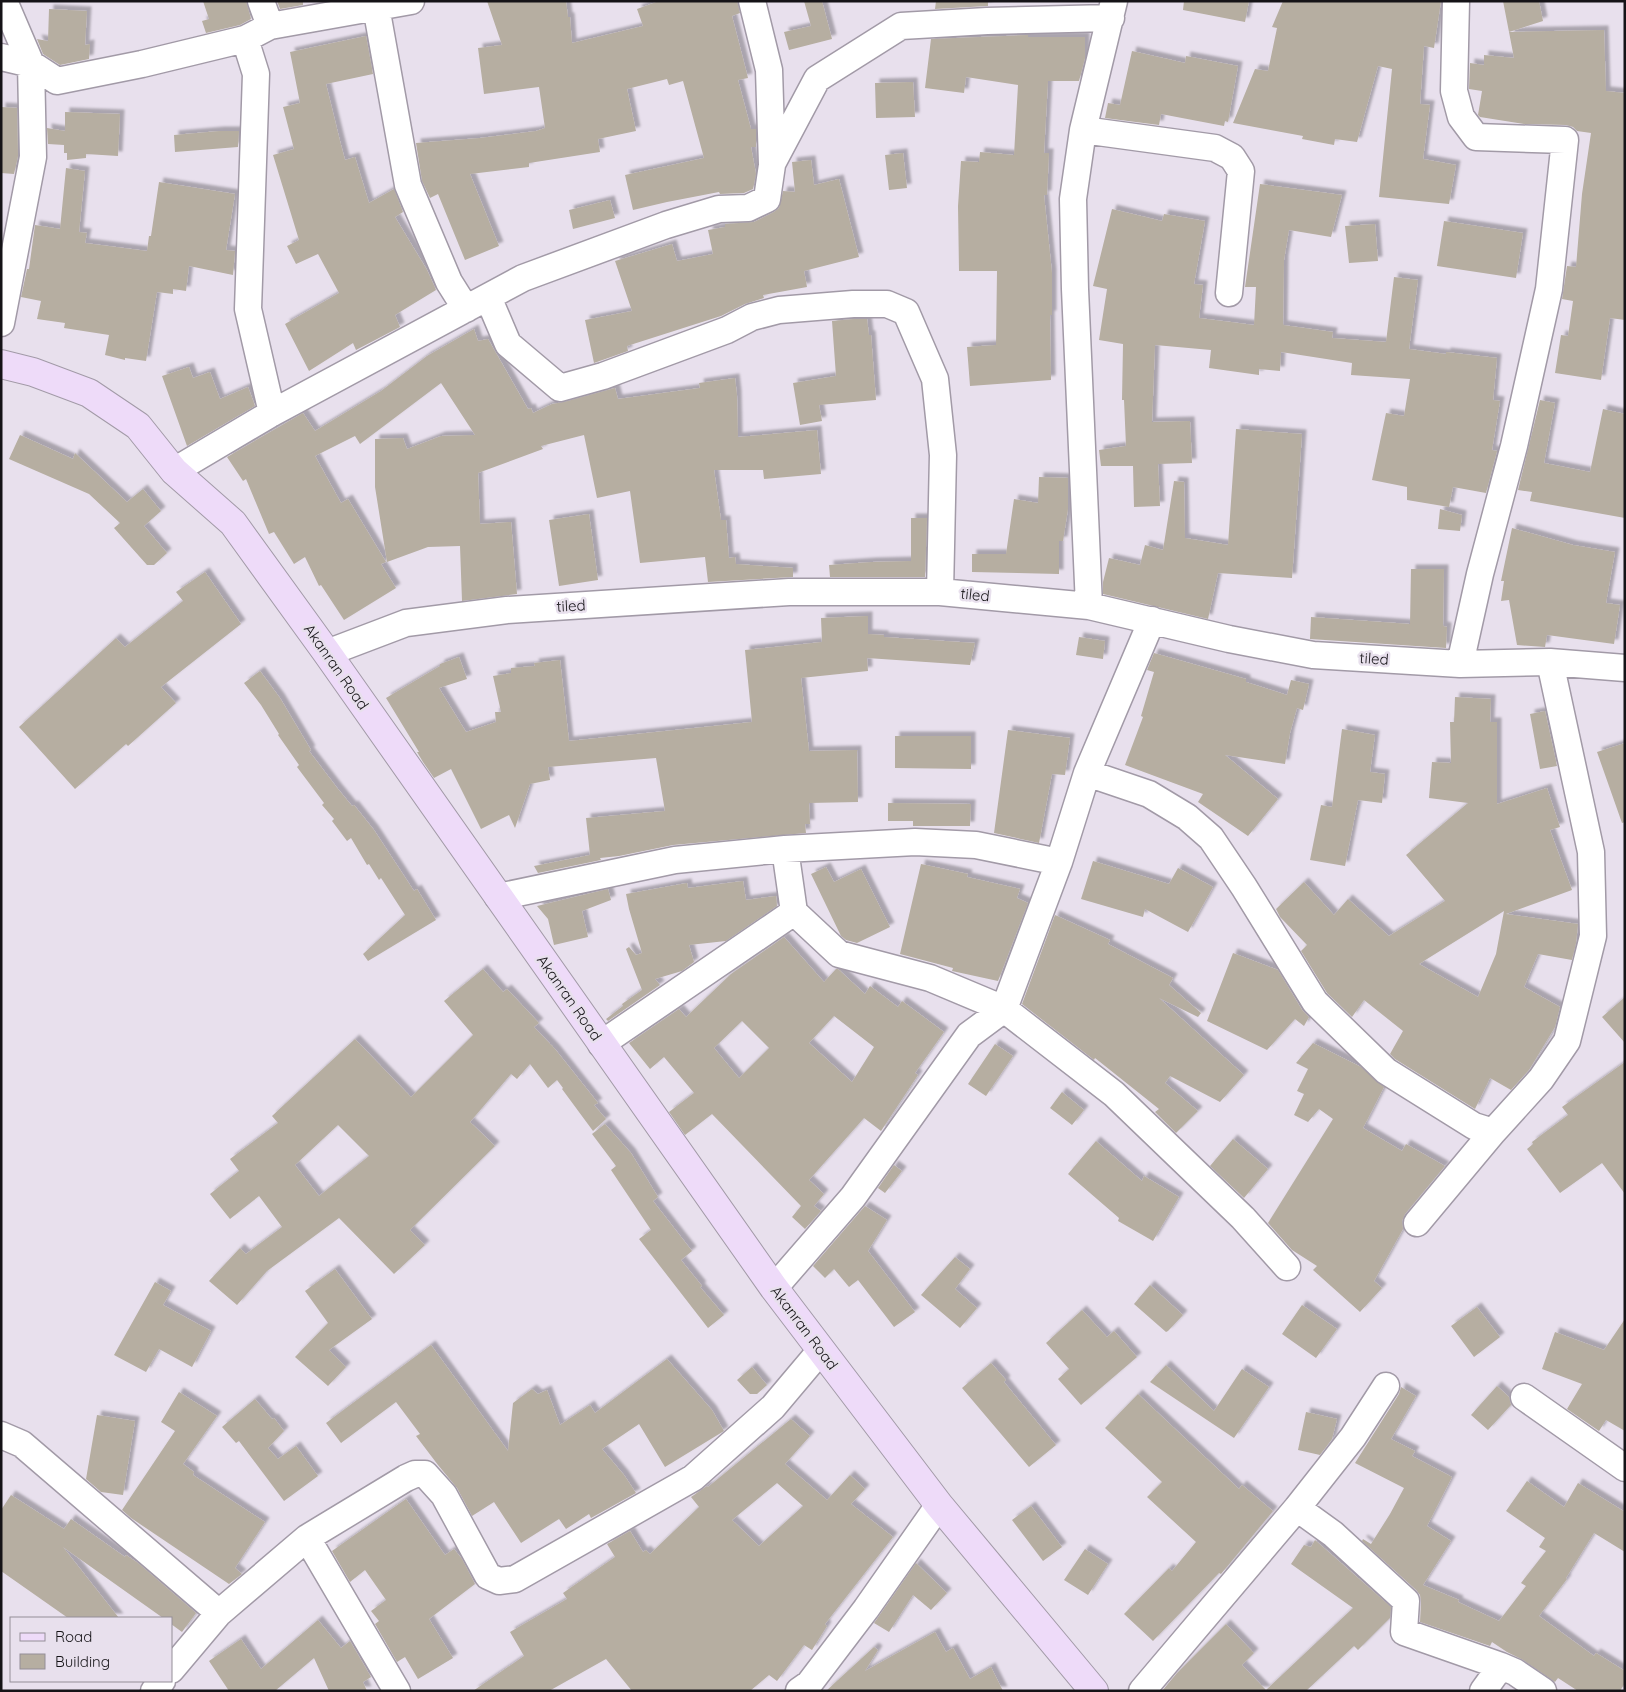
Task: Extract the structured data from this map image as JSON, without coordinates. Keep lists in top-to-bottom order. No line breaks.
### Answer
{"streets":{"main road":["Akanran Road"],"street":["tiled"]},"crossings":[["tiled","Akanran Road"]],"legend":["Road","Building"]}
